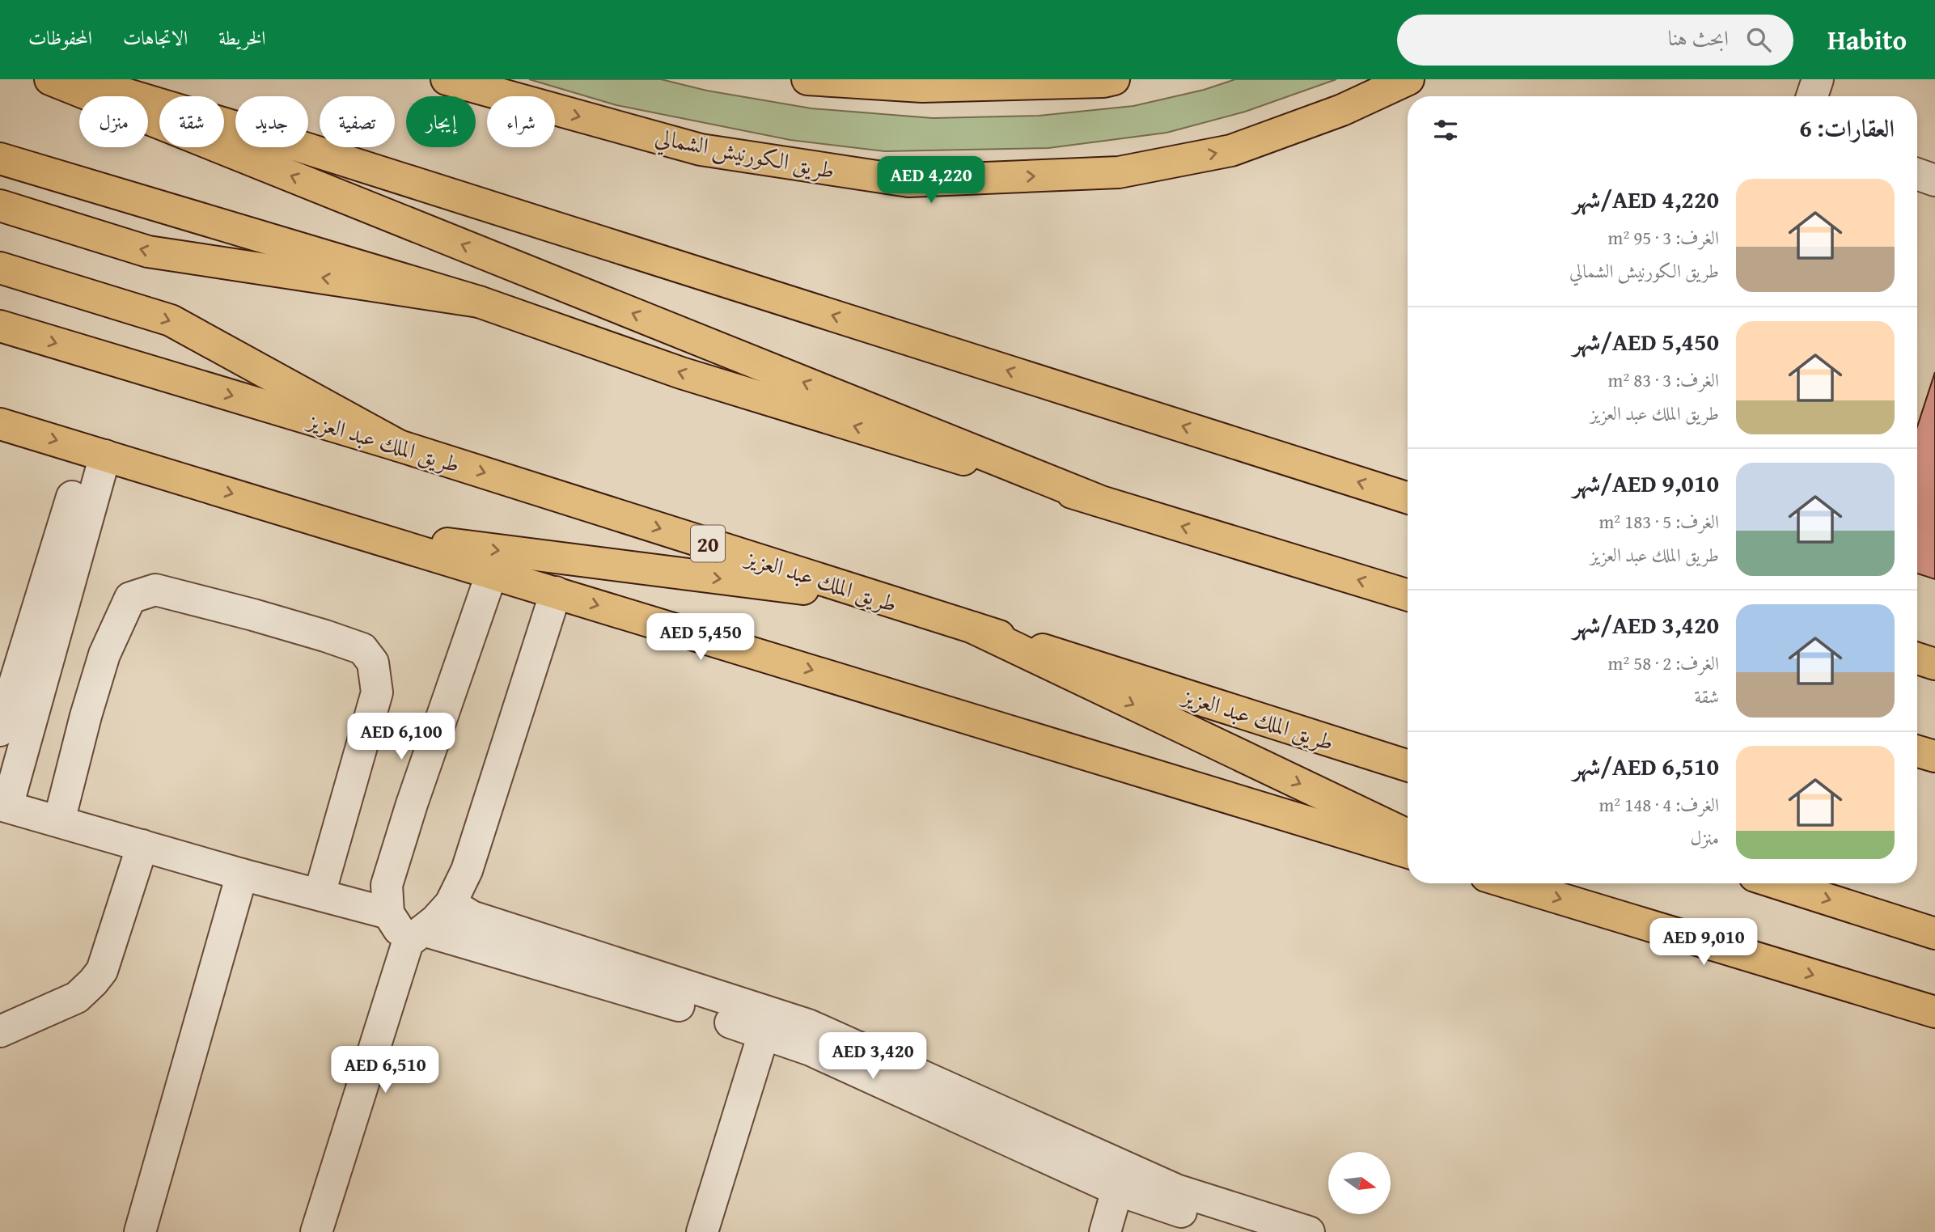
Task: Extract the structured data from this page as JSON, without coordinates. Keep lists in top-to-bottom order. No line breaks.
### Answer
{"streets":{"main road":["طريق الكورنيش الشمالي","طريق الملك عبد العزيز","20"]},"north":"right","page":{"header":"Habito","search":"ابحث هنا","nav":["الخريطة","الاتجاهات","المحفوظات"],"chip":["شراء","إيجار","تصفية","جديد","شقة","منزل"],"heading":"العقارات: 6","price":["AED 4,220","AED 5,450","AED 6,100","AED 9,010","AED 3,420","AED 6,510"],"list":[{"name":"AED 4,220/شهر","note":"الغرف: 3 · 95 m² · طريق الكورنيش الشمالي"},{"name":"AED 5,450/شهر","note":"الغرف: 3 · 83 m² · طريق الملك عبد العزيز"},{"name":"AED 9,010/شهر","note":"الغرف: 5 · 183 m² · طريق الملك عبد العزيز"},{"name":"AED 3,420/شهر","note":"الغرف: 2 · 58 m² · شقة"},{"name":"AED 6,510/شهر","note":"الغرف: 4 · 148 m² · منزل"}]}}
